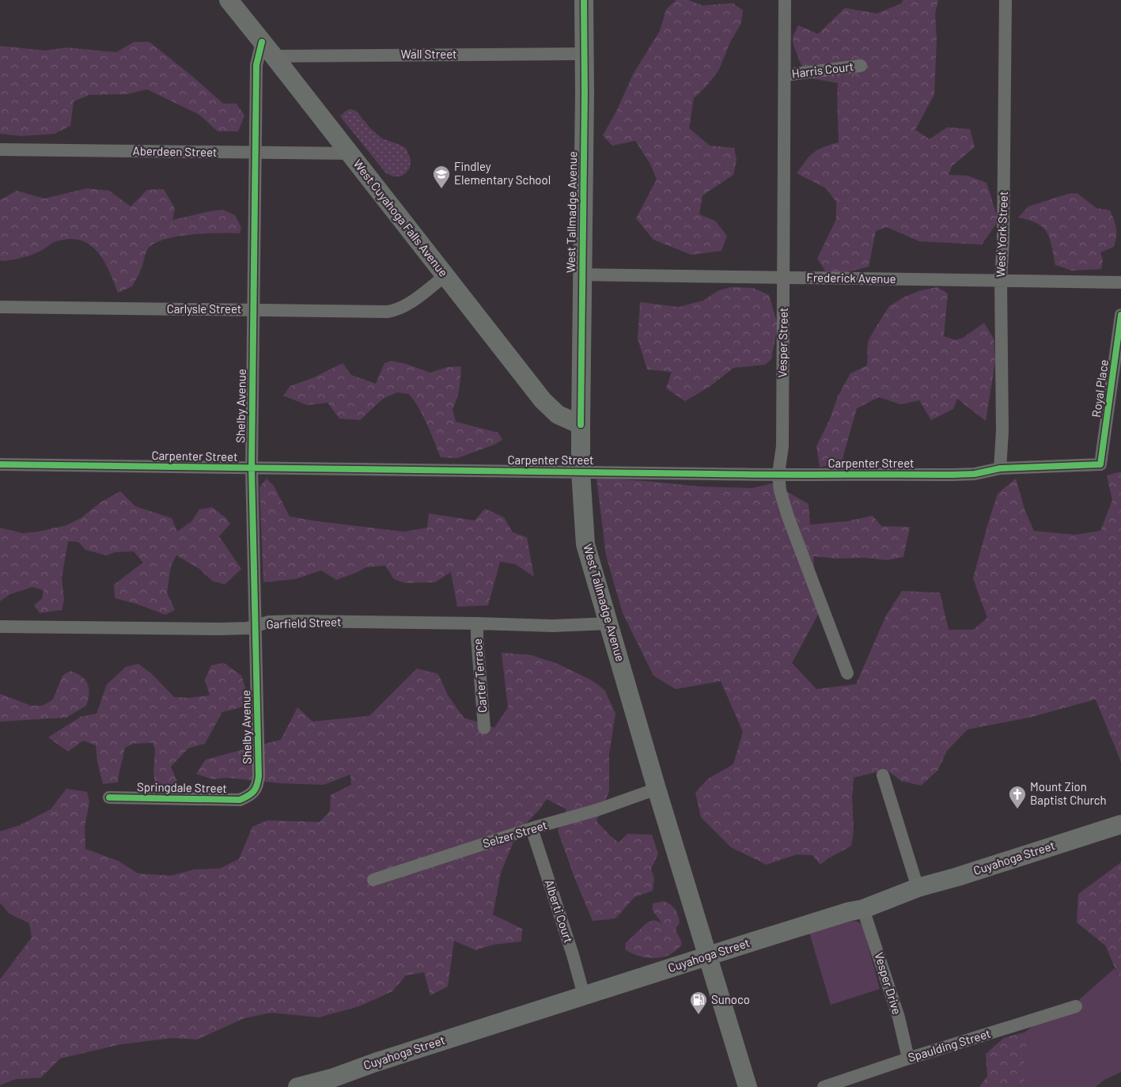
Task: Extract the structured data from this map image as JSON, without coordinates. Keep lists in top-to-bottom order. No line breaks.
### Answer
{"streets":{"street":["Wall Street","Harris Court","Aberdeen Street","West Tallmadge Avenue","West Cuyahoga Falls Avenue","West York Street","Frederick Avenue","Carlysle Street","Vesper Street","Royal Place","Shelby Avenue","Carpenter Street","Garfield Street","Carter Terrace","Springdale Street","Selzer Street","Cuyahoga Street","Alberti Court","Vesper Drive","Spaulding Street"]},"crossings":[["Wall Street","West Tallmadge Avenue"],["Wall Street","West Cuyahoga Falls Avenue"],["Harris Court","Vesper Street"],["Aberdeen Street","West Cuyahoga Falls Avenue"],["Aberdeen Street","Shelby Avenue"],["West Tallmadge Avenue","West Cuyahoga Falls Avenue"],["West Tallmadge Avenue","Frederick Avenue"],["West Tallmadge Avenue","Carpenter Street"],["West Tallmadge Avenue","Garfield Street"],["West Tallmadge Avenue","Selzer Street"],["West Tallmadge Avenue","Cuyahoga Street"],["West Cuyahoga Falls Avenue","Carlysle Street"],["West Cuyahoga Falls Avenue","Shelby Avenue"],["West York Street","Frederick Avenue"],["West York Street","Carpenter Street"],["Frederick Avenue","Vesper Street"],["Carlysle Street","Shelby Avenue"],["Vesper Street","Carpenter Street"],["Royal Place","Carpenter Street"],["Shelby Avenue","Carpenter Street"],["Shelby Avenue","Garfield Street"],["Shelby Avenue","Springdale Street"],["Garfield Street","Carter Terrace"],["Selzer Street","Alberti Court"],["Cuyahoga Street","Alberti Court"],["Cuyahoga Street","Vesper Drive"],["Vesper Drive","Spaulding Street"]],"places":{"school or university":["Findley Elementary School"],"church":["Mount Zion Baptist Church"],"fuel station":["Sunoco"]}}
